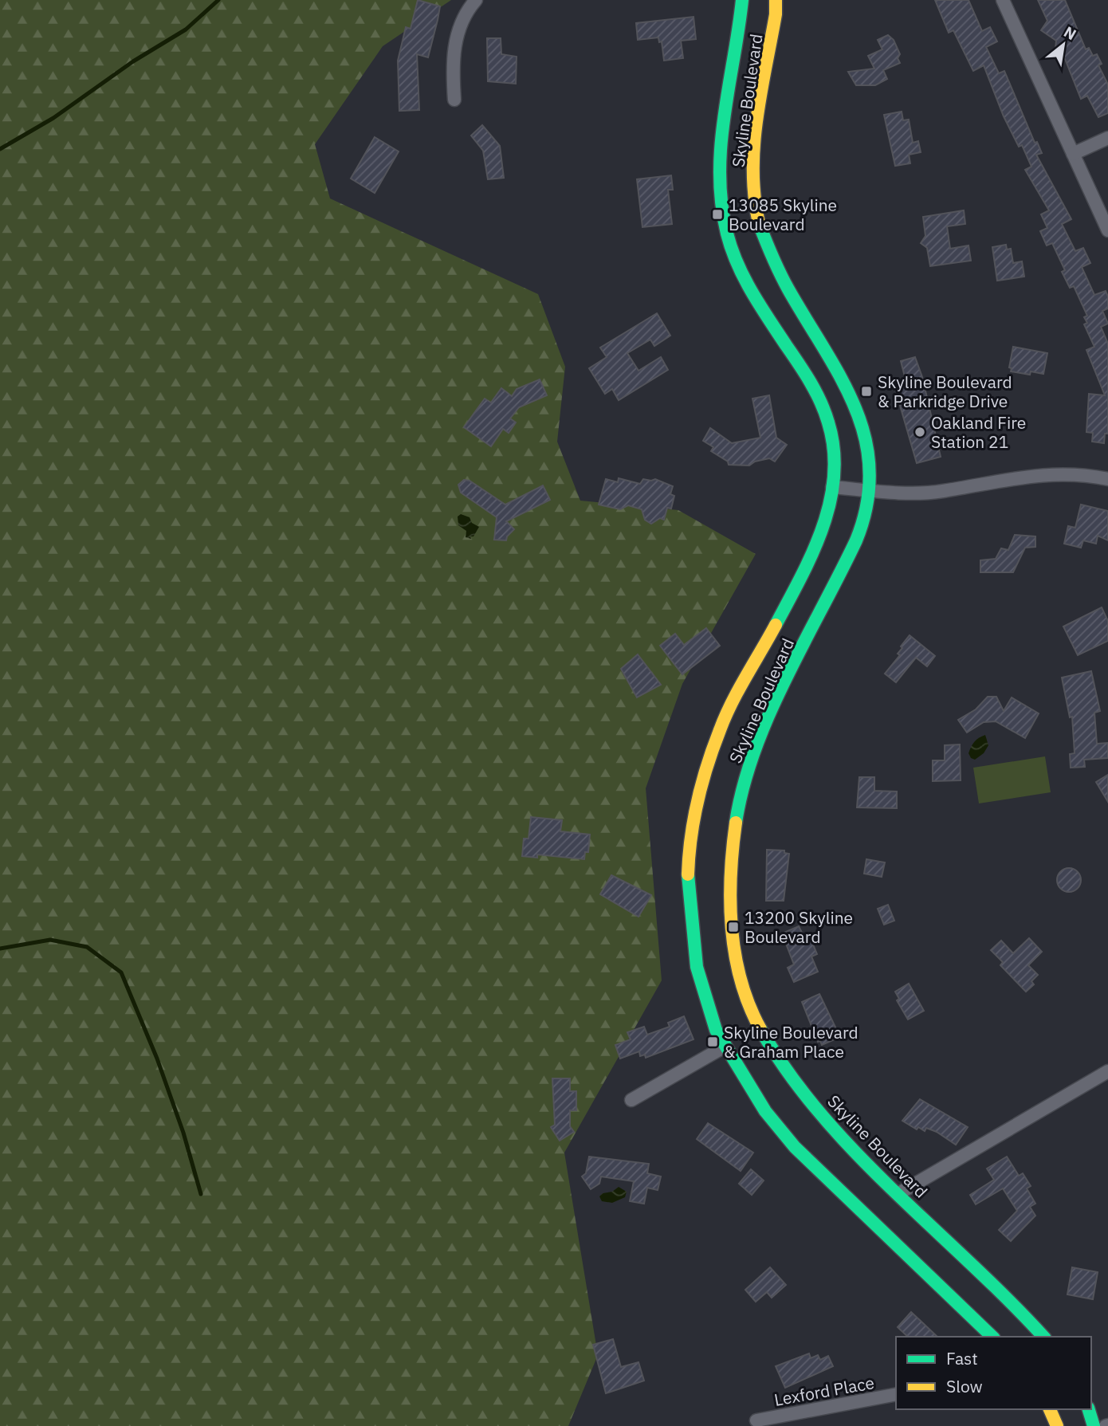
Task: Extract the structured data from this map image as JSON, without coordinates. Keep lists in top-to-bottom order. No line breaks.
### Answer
{"streets":{"main road":["Skyline Boulevard"],"street":["Lexford Place"]},"places":{"transit":["13085 Skyline Boulevard","Skyline Boulevard & Parkridge Drive","13200 Skyline Boulevard","Skyline Boulevard & Graham Place"],"other":["Oakland Fire Station 21"]},"legend":["Fast","Slow"],"north":"top right"}
